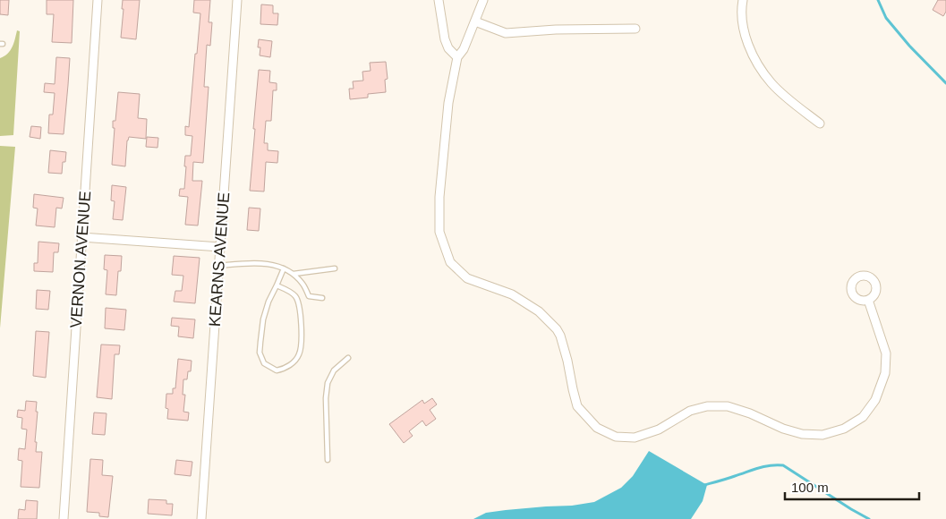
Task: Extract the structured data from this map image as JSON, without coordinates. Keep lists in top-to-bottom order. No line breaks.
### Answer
{"streets":{"street":["VERNON AVENUE","KEARNS AVENUE"]},"scale_bar":"100 m"}
